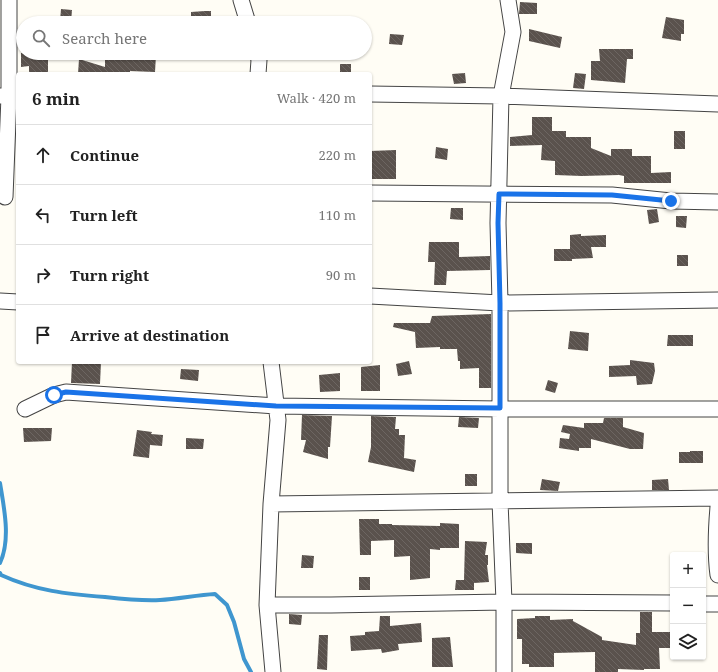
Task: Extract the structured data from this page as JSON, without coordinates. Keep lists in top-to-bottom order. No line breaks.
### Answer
{"page":{"search":"Search here","heading":["6 min","Walk · 420 m"],"list":[["Continue","220 m"],["Turn left","110 m"],["Turn right","90 m"],"Arrive at destination"],"map_buttons":["+","−"]}}
